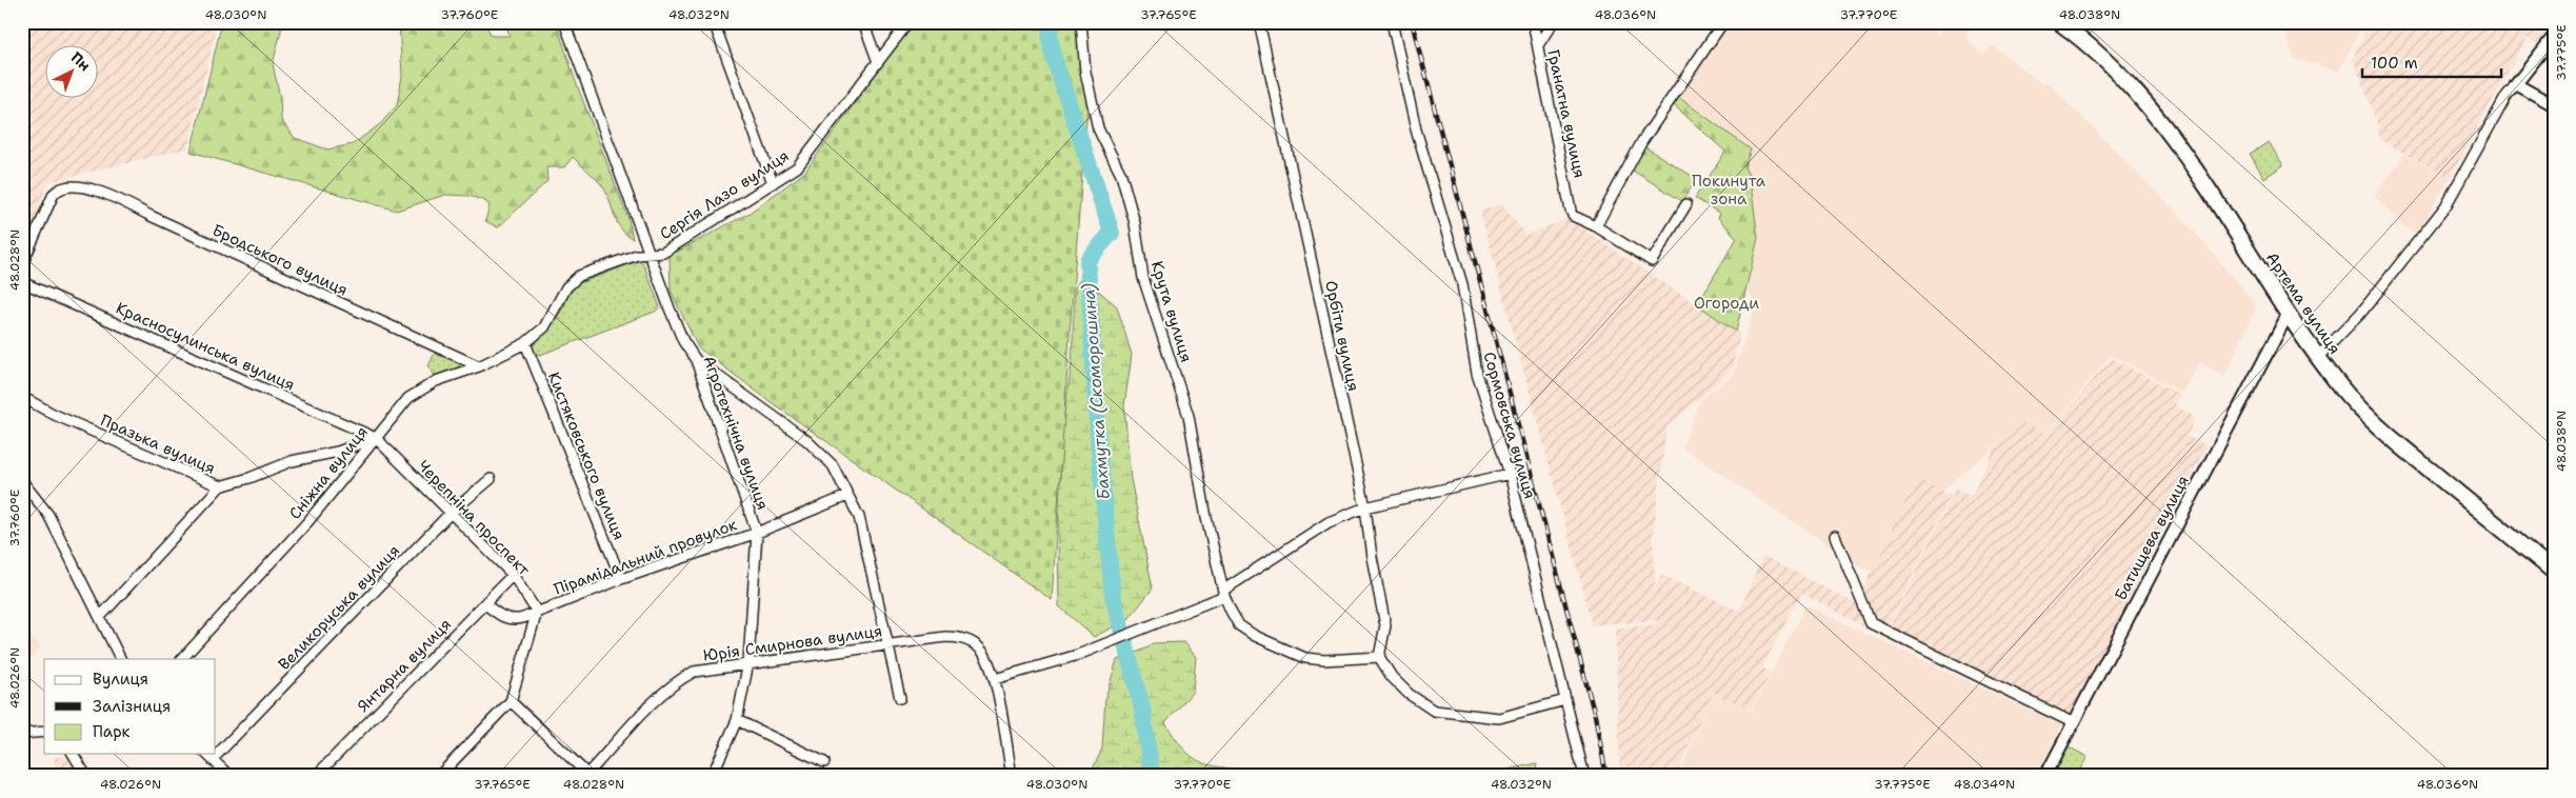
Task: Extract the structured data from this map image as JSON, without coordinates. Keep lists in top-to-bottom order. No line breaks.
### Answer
{"streets":{"main road":["Артема вулиця"],"street":["Гранатна вулиця","Сергія Лазо вулиця","Бродського вулиця","Крута вулиця","Орбіти вулиця","Красносулинська вулиця","Сормовська вулиця","Агротехнічна вулиця","Празька вулиця","Кистяковського вулиця","Сніжна вулиця","Черепніна проспект","Батищева вулиця","Пірамідальний провулок","Великоруська вулиця","Юрія Смирнова вулиця","Янтарна вулиця"]},"crossings":[["Сергія Лазо вулиця","Агротехнічна вулиця"],["Сергія Лазо вулиця","Кистяковського вулиця"],["Сергія Лазо вулиця","Сніжна вулиця"],["Бродського вулиця","Сніжна вулиця"],["Артема вулиця","Батищева вулиця"],["Крута вулиця","Орбіти вулиця"],["Красносулинська вулиця","Празька вулиця"],["Красносулинська вулиця","Сніжна вулиця"],["Красносулинська вулиця","Черепніна проспект"],["Агротехнічна вулиця","Пірамідальний провулок"],["Агротехнічна вулиця","Юрія Смирнова вулиця"],["Празька вулиця","Сніжна вулиця"],["Празька вулиця","Черепніна проспект"],["Кистяковського вулиця","Сніжна вулиця"],["Кистяковського вулиця","Пірамідальний провулок"],["Сніжна вулиця","Черепніна проспект"],["Черепніна проспект","Пірамідальний провулок"],["Черепніна проспект","Великоруська вулиця"],["Черепніна проспект","Янтарна вулиця"],["Пірамідальний провулок","Янтарна вулиця"]],"water":["Бахмутка (Скоморошина)"],"parks":["Покинута зона","Огороди"],"legend":["Вулиця","Залізниця","Парк"],"scale_bar":"100 m","north":"top right","coordinates":["48.030°N","37.760°E","48.032°N","37.765°E","48.036°N","37.770°E","48.038°N","37.775°E","48.028°N","48.026°N","48.034°N"]}
